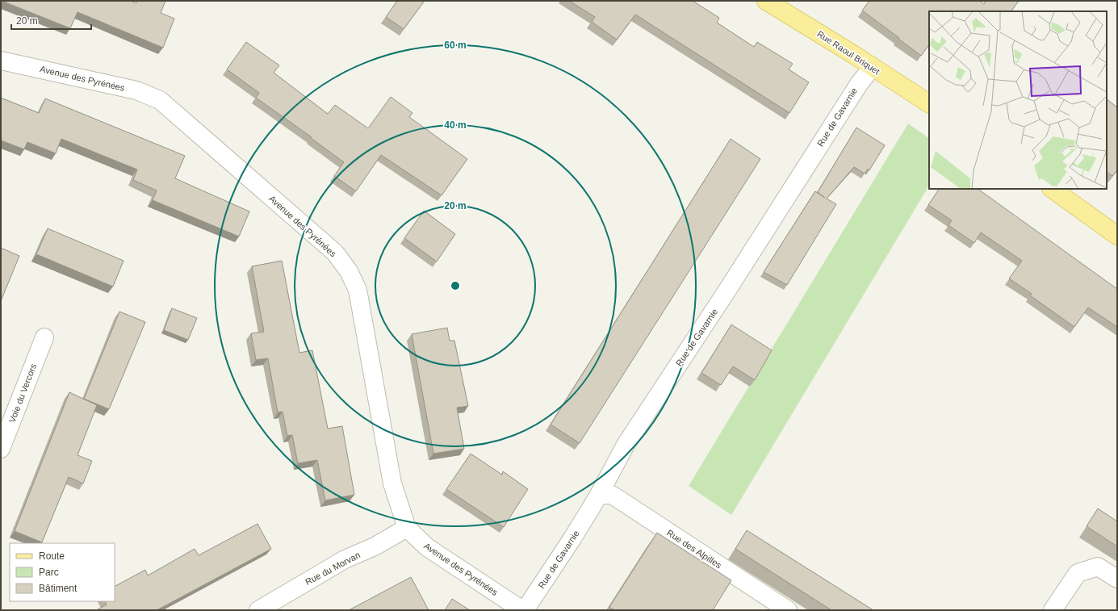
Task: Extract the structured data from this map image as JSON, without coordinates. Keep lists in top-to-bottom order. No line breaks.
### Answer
{"streets":{"main road":["Rue Raoul Briquet"],"street":["Avenue des Pyrénées","Rue de Gavarnie","Voie du Vercors","Rue des Alpilles","Rue du Morvan"]},"crossings":[["Rue Raoul Briquet","Rue de Gavarnie"],["Avenue des Pyrénées","Rue du Morvan"],["Rue de Gavarnie","Rue des Alpilles"]],"legend":["Route","Parc","Bâtiment"],"scale_bar":"20 m","rings":["60 m","40 m","20 m"]}
